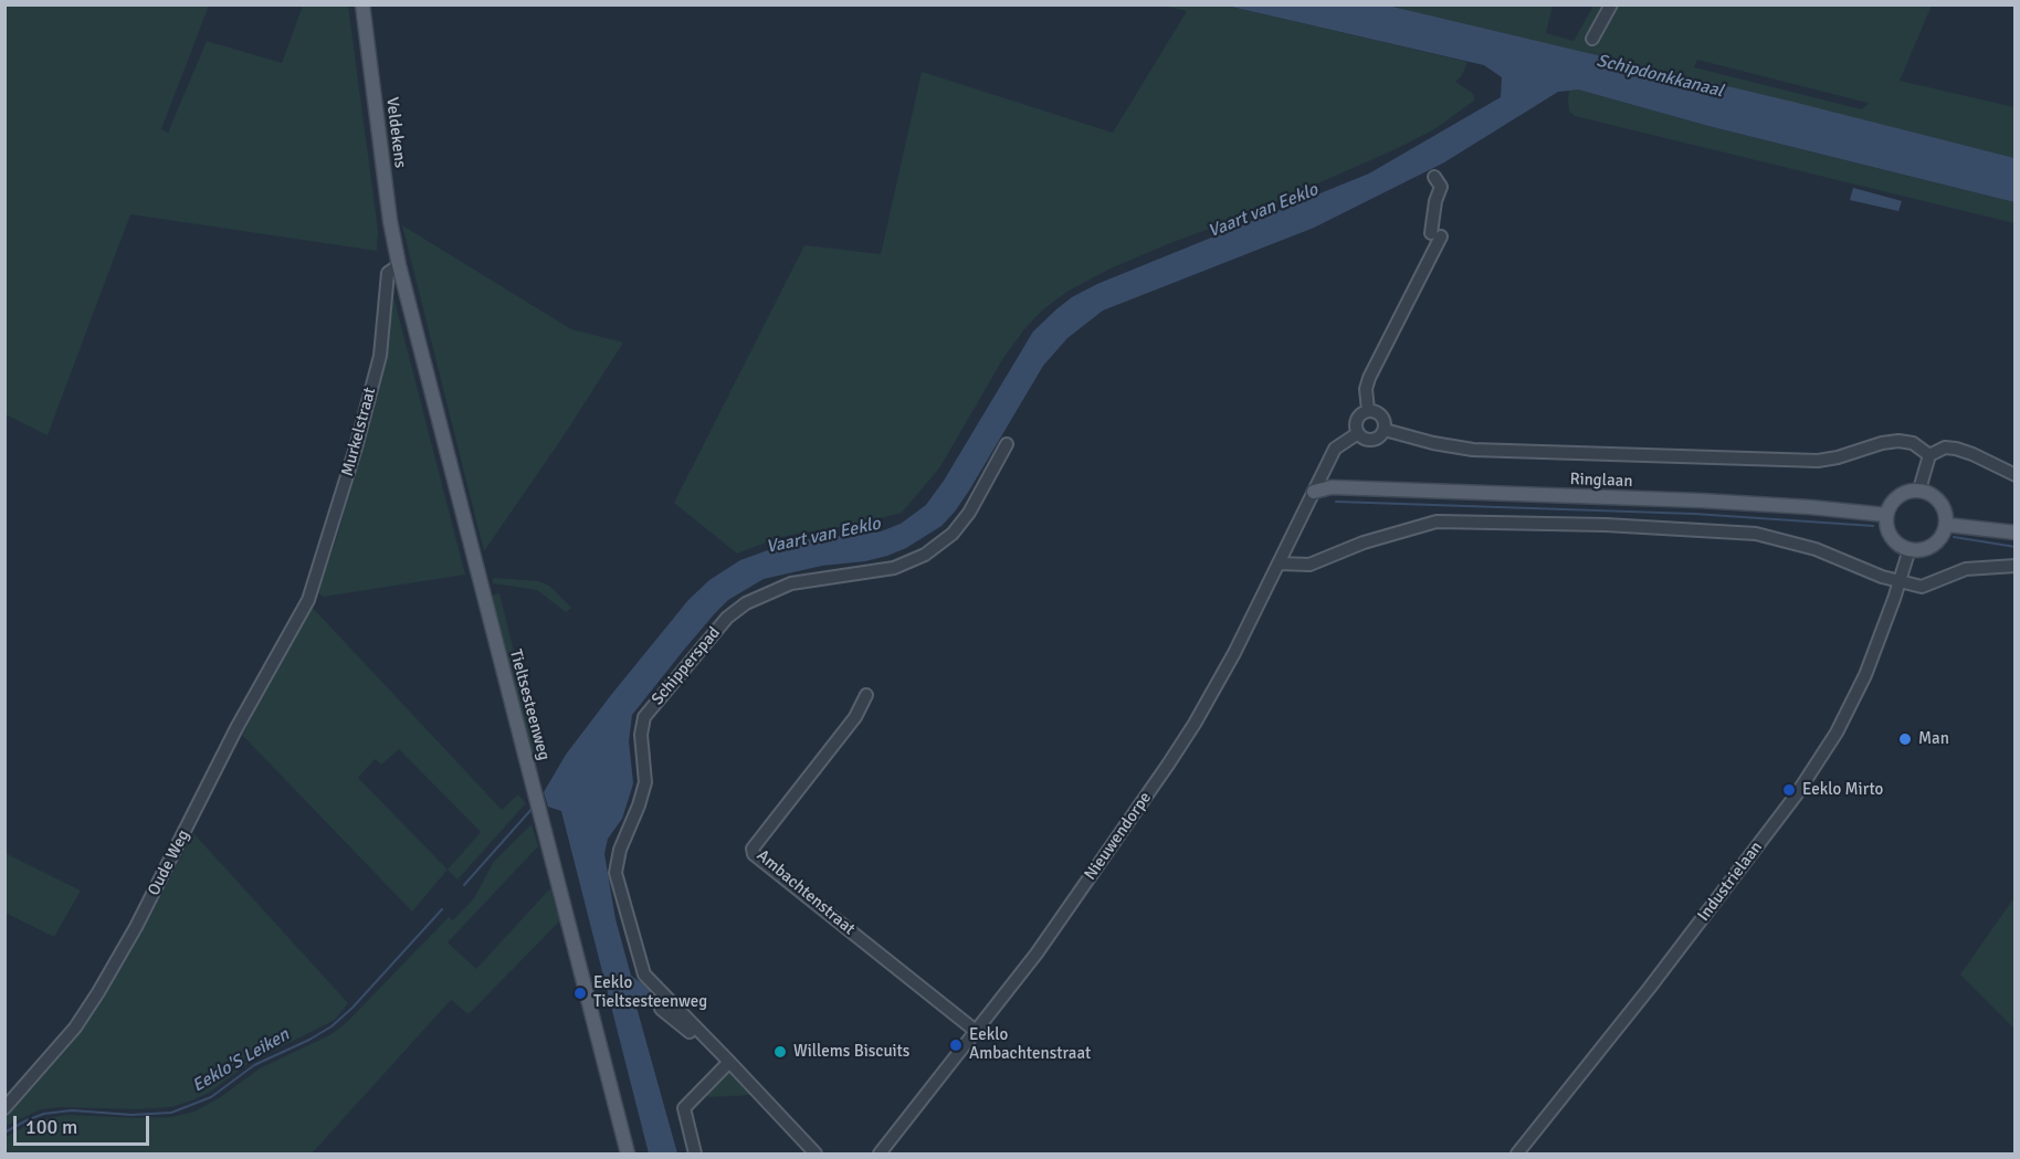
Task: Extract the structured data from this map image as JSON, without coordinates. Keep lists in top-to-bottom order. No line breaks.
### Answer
{"streets":{"main road":["Veldekens","Ringlaan","Tieltsesteenweg"],"street":["Murkelstraat","Schipperspad","Nieuwendorpe","Oude Weg","Industrielaan","Ambachtenstraat"]},"crossings":[["Veldekens","Murkelstraat"],["Veldekens","Tieltsesteenweg"],["Murkelstraat","Tieltsesteenweg"],["Murkelstraat","Oude Weg"],["Ringlaan","Nieuwendorpe"],["Ringlaan","Industrielaan"],["Nieuwendorpe","Ambachtenstraat"]],"water":["Schipdonkkanaal","Vaart van Eeklo","Eeklo'S Leiken"],"places":["Man","Eeklo Mirto","Eeklo Tieltsesteenweg","Eeklo Ambachtenstraat","Willems Biscuits"],"scale_bar":"100 m"}
